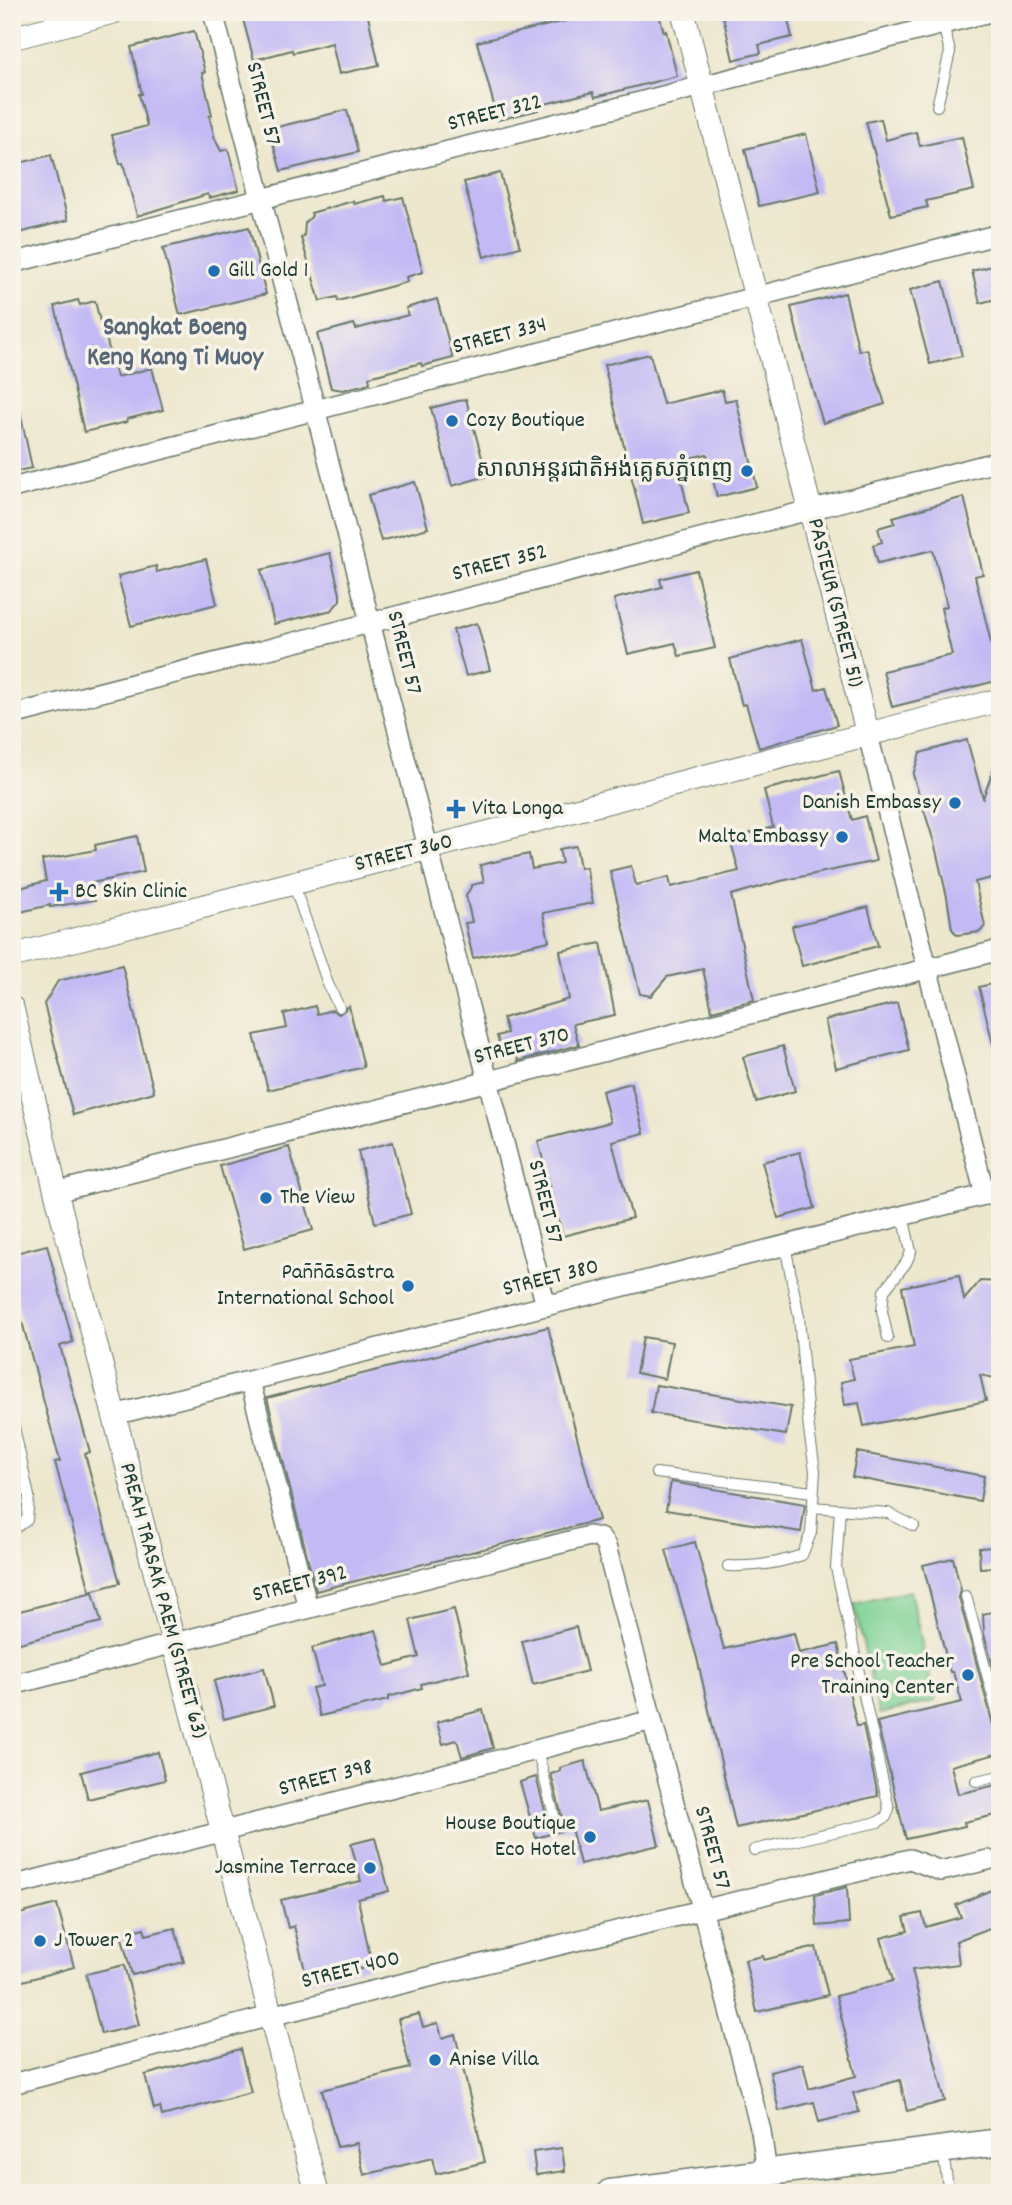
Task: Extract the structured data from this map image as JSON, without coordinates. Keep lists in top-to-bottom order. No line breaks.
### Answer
{"streets":{"street":["STREET 57","STREET 322","STREET 334","STREET 352","PASTEUR (STREET 51)","STREET 360","STREET 370","STREET 380","STREET 392","PREAH TRASAK PAEM (STREET 63)","STREET 398","STREET 400"]},"crossings":[["STREET 57","STREET 322"],["STREET 57","STREET 334"],["STREET 57","STREET 352"],["STREET 57","STREET 360"],["STREET 57","STREET 370"],["STREET 57","STREET 380"],["STREET 57","STREET 392"],["STREET 57","STREET 398"],["STREET 57","STREET 400"],["STREET 322","PASTEUR (STREET 51)"],["STREET 334","PASTEUR (STREET 51)"],["STREET 352","PASTEUR (STREET 51)"],["PASTEUR (STREET 51)","STREET 360"],["PASTEUR (STREET 51)","STREET 370"],["PASTEUR (STREET 51)","STREET 380"],["STREET 370","PREAH TRASAK PAEM (STREET 63)"],["STREET 380","PREAH TRASAK PAEM (STREET 63)"],["STREET 392","PREAH TRASAK PAEM (STREET 63)"],["PREAH TRASAK PAEM (STREET 63)","STREET 398"],["PREAH TRASAK PAEM (STREET 63)","STREET 400"]],"districts":["Sangkat Boeng Keng Kang Ti Muoy"],"places":{"other":["Gill Gold 1","Cozy Boutique","សាលាអន្តរជាតិអង់គ្លេសភ្នំពេញ","Danish Embassy","Malta Embassy","The View","Paññāsāstra International School","Pre School Teacher Training Center","House Boutique Eco Hotel","Jasmine Terrace","J Tower 2","Anise Villa"],"health":["Vita Longa","BC Skin Clinic"]}}
